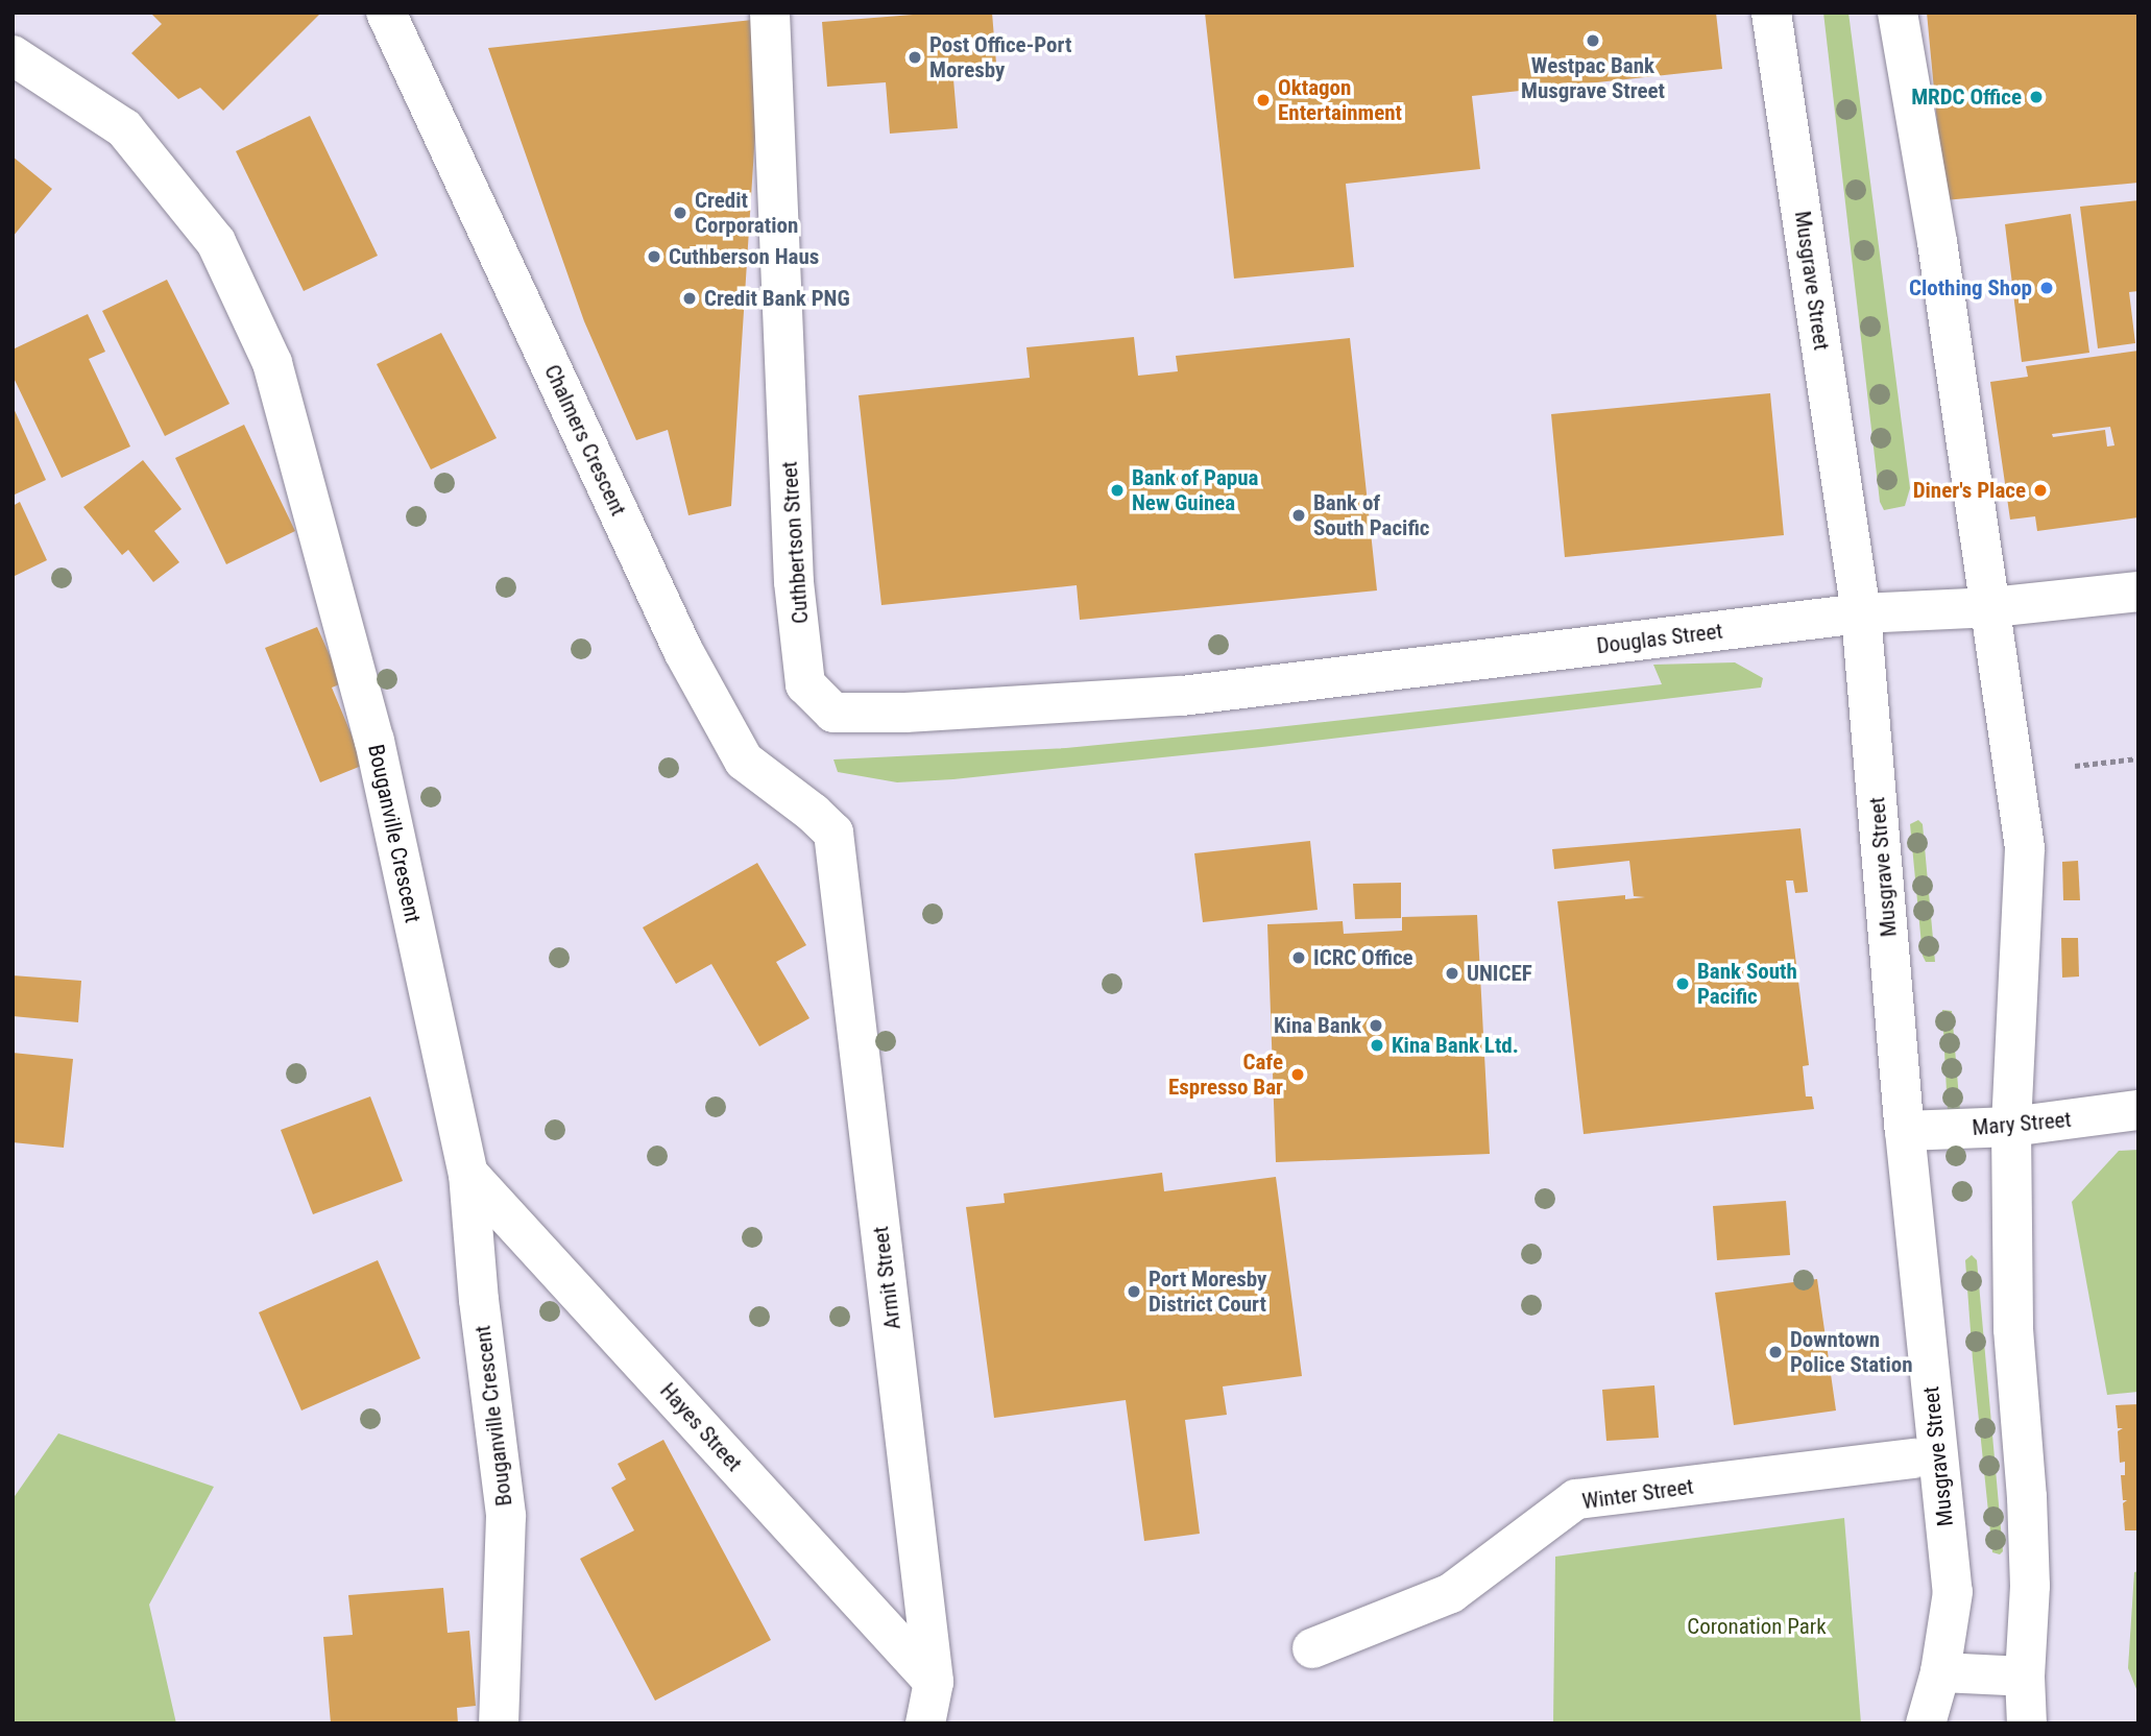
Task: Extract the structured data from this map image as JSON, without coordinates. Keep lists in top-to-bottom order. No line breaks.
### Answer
{"streets":{"street":["Musgrave Street","Chalmers Crescent","Cuthbertson Street","Douglas Street","Bouganville Crescent","Mary Street","Armit Street","Hayes Street","Winter Street"]},"crossings":[["Musgrave Street","Douglas Street"],["Musgrave Street","Mary Street"],["Chalmers Crescent","Armit Street"],["Cuthbertson Street","Douglas Street"],["Bouganville Crescent","Hayes Street"],["Armit Street","Hayes Street"]],"parks":["Coronation Park"],"places":["Westpac Bank Musgrave Street","Post Office-Port Moresby","MRDC Office","Oktagon Entertainment","Credit Corporation","Cuthberson Haus","Clothing Shop","Credit Bank PNG","Bank of Papua New Guinea","Diner's Place","Bank of South Pacific","ICRC Office","UNICEF","Bank South Pacific","Kina Bank","Kina Bank Ltd.","Cafe Espresso Bar","Port Moresby District Court","Downtown Police Station"]}
